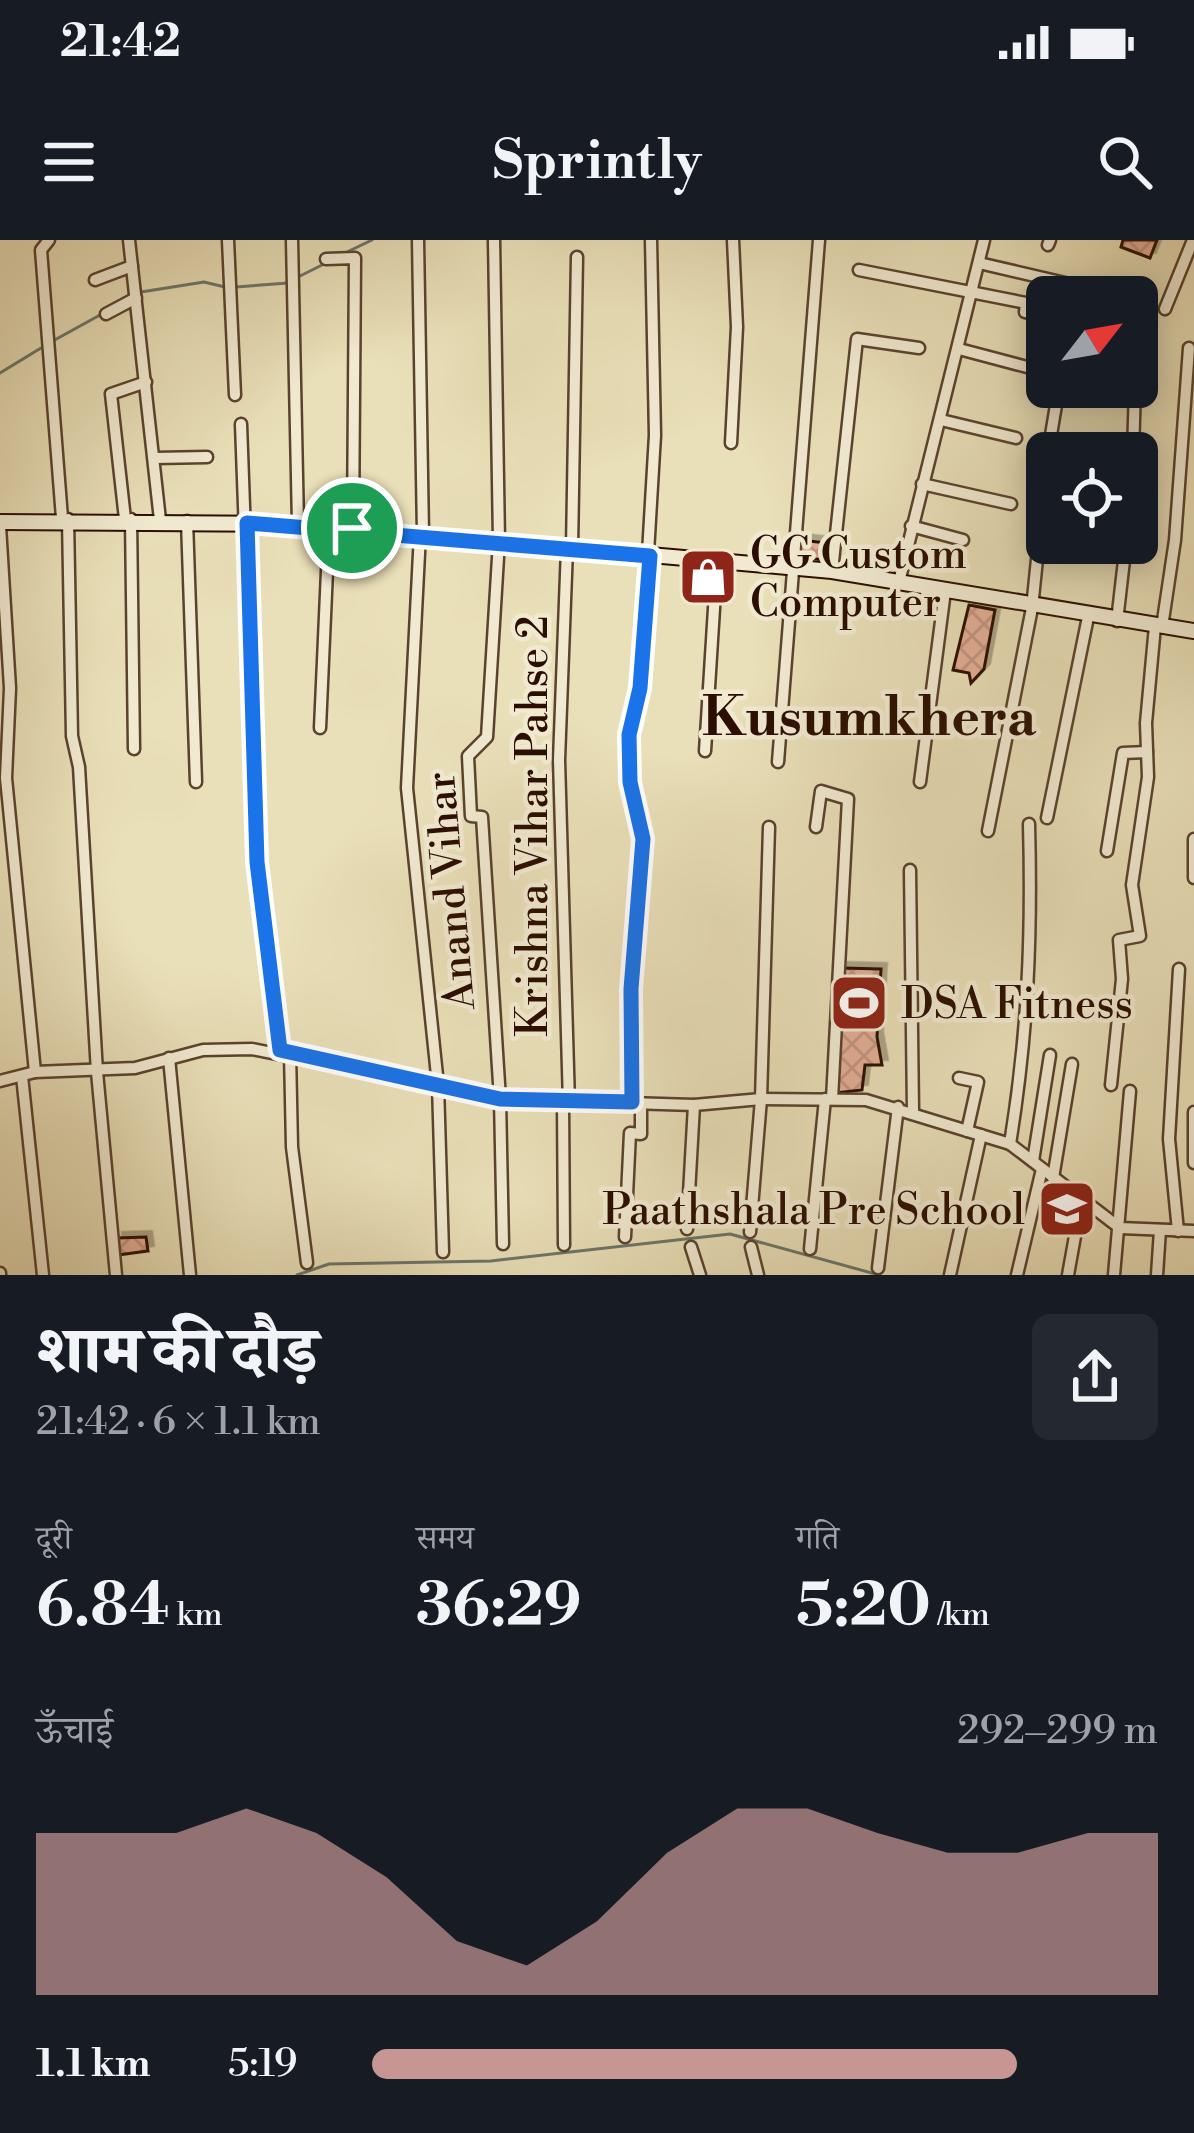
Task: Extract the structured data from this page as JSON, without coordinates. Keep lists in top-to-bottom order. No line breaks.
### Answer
{"streets":{"street":["Krishna Vihar Pahse 2","Anand Vihar"]},"districts":["Kusumkhera"],"places":{"shop":["GG Custom Computer"],"sports":["DSA Fitness"],"school or university":["Paathshala Pre School"]},"north":"top right","page":{"status":"21:42","header":"Sprintly","heading":["शाम की दौड़","21:42 · 6 × 1.1 km"],"stats":[["दूरी","6.84 km"],["समय","36:29"],["गति","5:20 /km"]],"chart":["ऊँचाई","292–299 m"],"list":[{"name":"1.1 km","note":"5:19"}]}}
